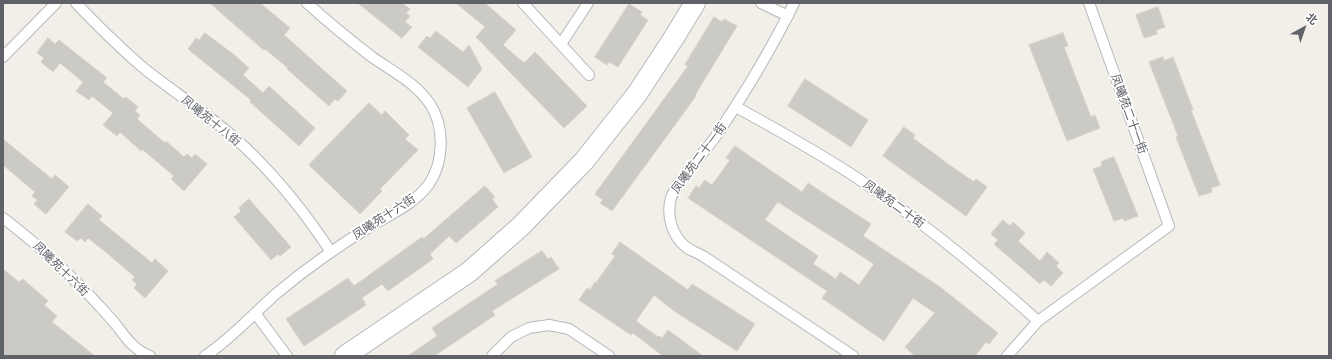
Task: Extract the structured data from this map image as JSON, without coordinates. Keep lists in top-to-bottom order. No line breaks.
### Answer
{"streets":{"lane":["凤曦苑二十一街","凤曦苑十八街","凤曦苑二十街","凤曦苑十六街"]},"crossings":[["凤曦苑二十一街","凤曦苑二十街"],["凤曦苑十八街","凤曦苑十六街"]],"north":"top right"}
